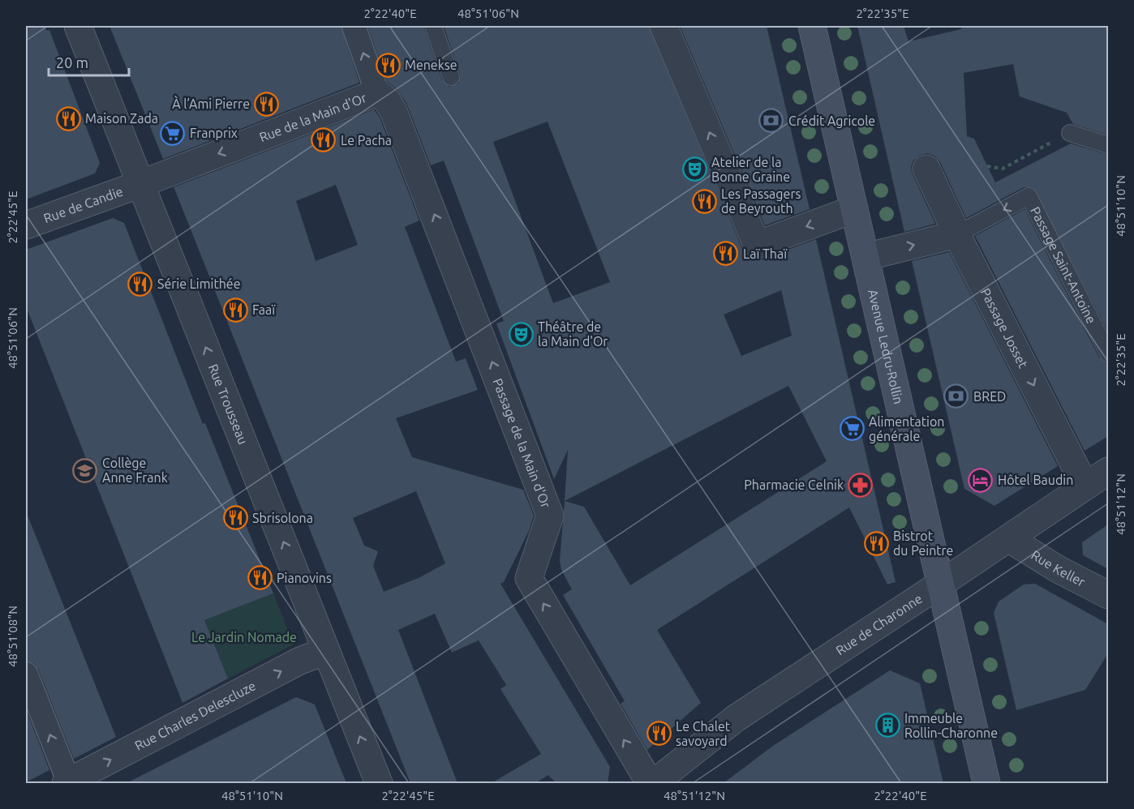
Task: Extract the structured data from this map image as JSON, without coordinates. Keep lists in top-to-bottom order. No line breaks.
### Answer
{"streets":{"main road":["Avenue Ledru-Rollin"],"street":["Rue de la Main d'Or","Rue de Candie","Passage Josset","Rue Trousseau","Passage de la Main d'Or","Rue Keller","Rue de Charonne","Rue Charles Delescluze"],"lane":["Passage Saint-Antoine"]},"crossings":[["Rue de la Main d'Or","Rue de Candie"],["Rue de la Main d'Or","Rue Trousseau"],["Rue de la Main d'Or","Passage de la Main d'Or"],["Rue de Candie","Rue Trousseau"],["Passage Saint-Antoine","Passage Josset"],["Passage Josset","Rue de Charonne"],["Avenue Ledru-Rollin","Rue de Charonne"],["Rue Trousseau","Rue Charles Delescluze"],["Rue Keller","Rue de Charonne"]],"one_way":["Rue de la Main d'Or","Passage Josset","Rue Trousseau","Passage de la Main d'Or","Rue Charles Delescluze"],"parks":["Le Jardin Nomade"],"places":{"restaurant":["Menekse","À l’Ami Pierre","Maison Zada","Le Pacha","Les Passagers de Beyrouth","Laï Thaï","Série Limithée","Faaï","Sbrisolona","Bistrot du Peintre","Pianovins","Le Chalet savoyard"],"bank":["Crédit Agricole","BRED"],"supermarket":["Franprix","Alimentation générale"],"theatre":["Atelier de la Bonne Graine","Théâtre de la Main d'Or"],"school or university":["Collège Anne Frank"],"hotel":["Hôtel Baudin"],"pharmacy":["Pharmacie Celnik"],"building":["Immeuble Rollin-Charonne"]},"scale_bar":"20 m","coordinates":["2°22'40\"E","48°51'06\"N","2°22'35\"E","48°51'10\"N","2°22'45\"E","48°51'12\"N","48°51'08\"N"]}
